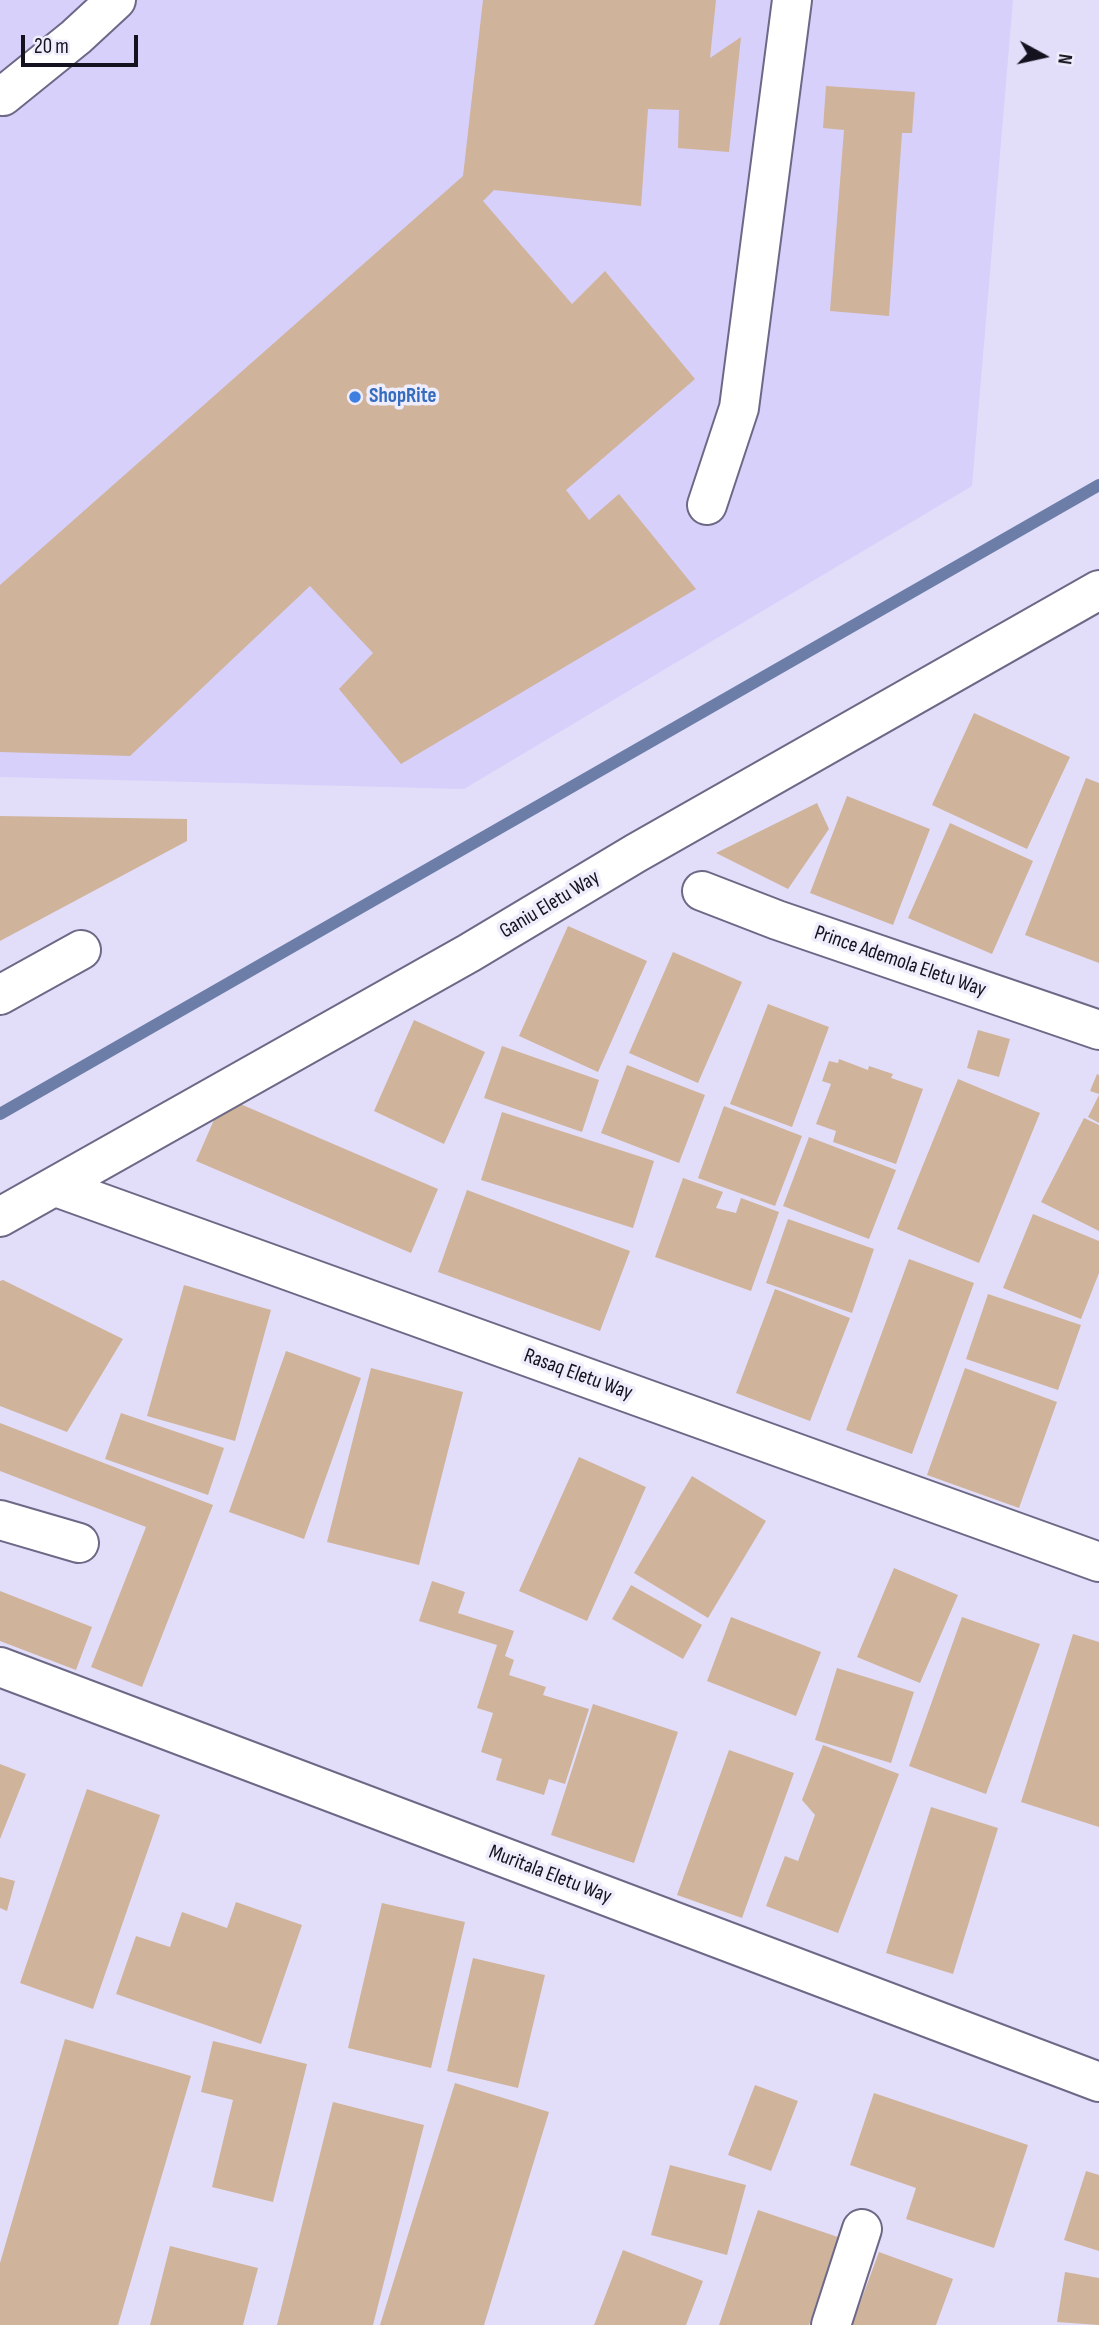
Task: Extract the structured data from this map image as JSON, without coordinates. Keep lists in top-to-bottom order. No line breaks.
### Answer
{"streets":{"street":["Ganiu Eletu Way","Prince Ademola Eletu Way","Rasaq Eletu Way","Muritala Eletu Way"]},"crossings":[["Ganiu Eletu Way","Rasaq Eletu Way"]],"places":["ShopRite"],"scale_bar":"20 m","north":"right"}
